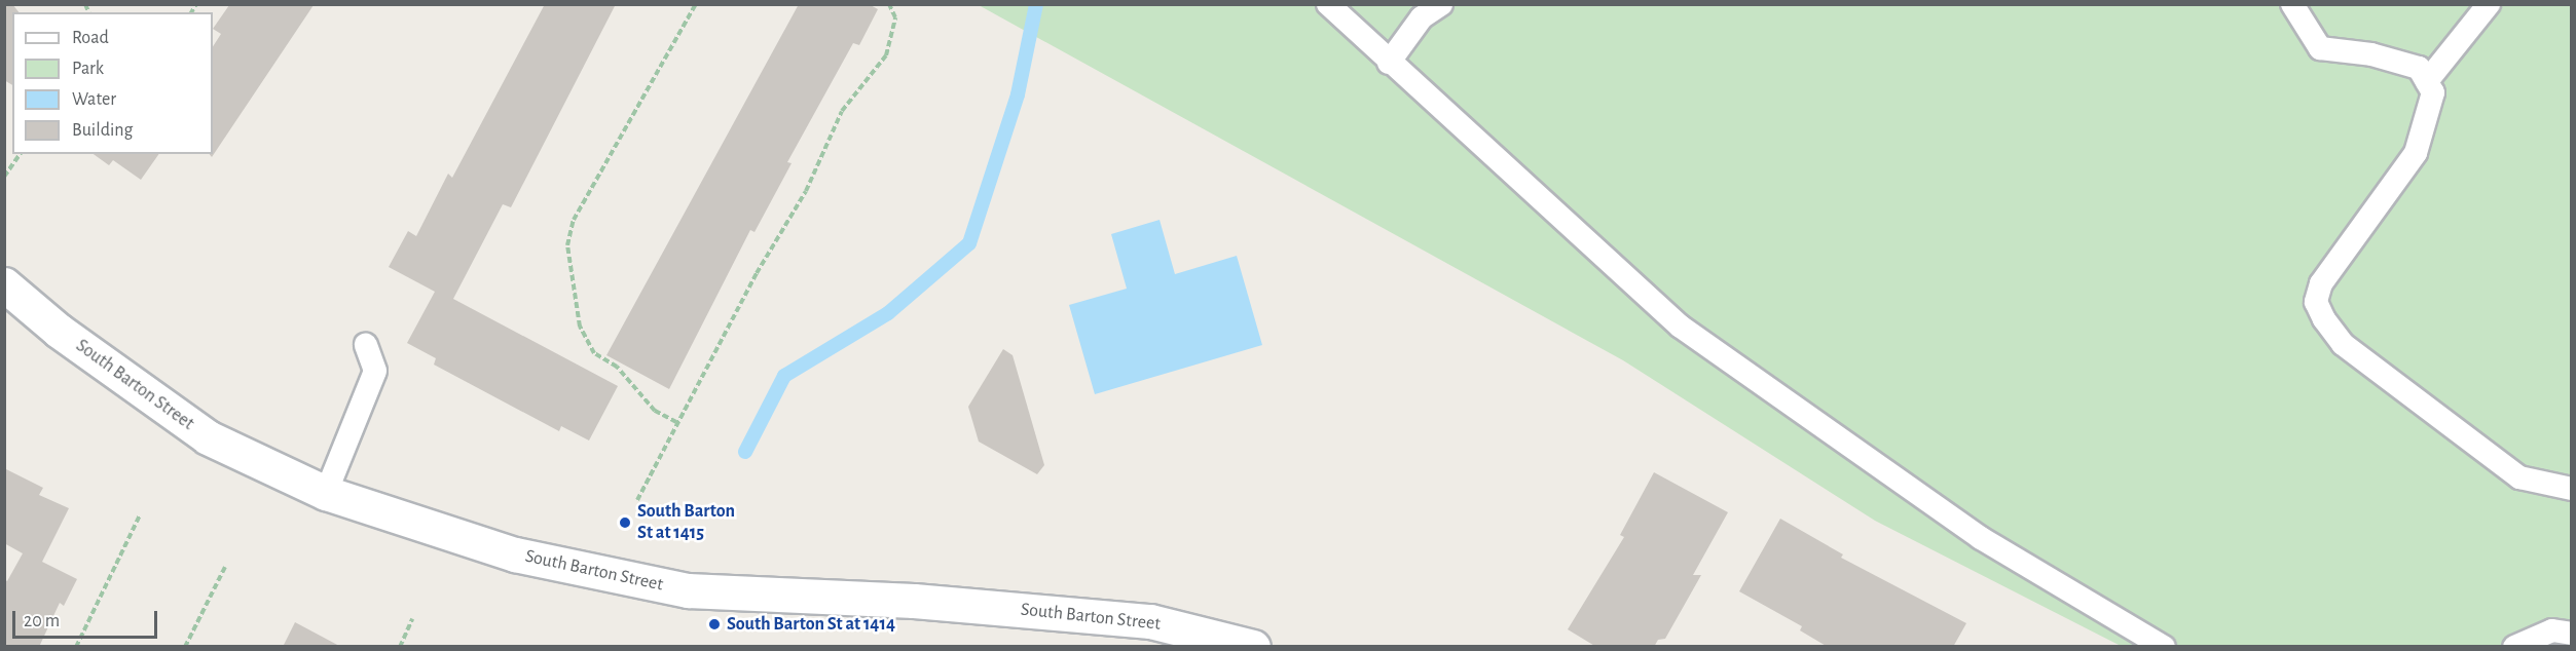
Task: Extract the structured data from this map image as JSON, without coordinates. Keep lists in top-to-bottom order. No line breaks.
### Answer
{"streets":{"street":["South Barton Street"]},"places":["South Barton St at 1415","South Barton St at 1414"],"legend":["Road","Park","Water","Building"],"scale_bar":"20 m"}
